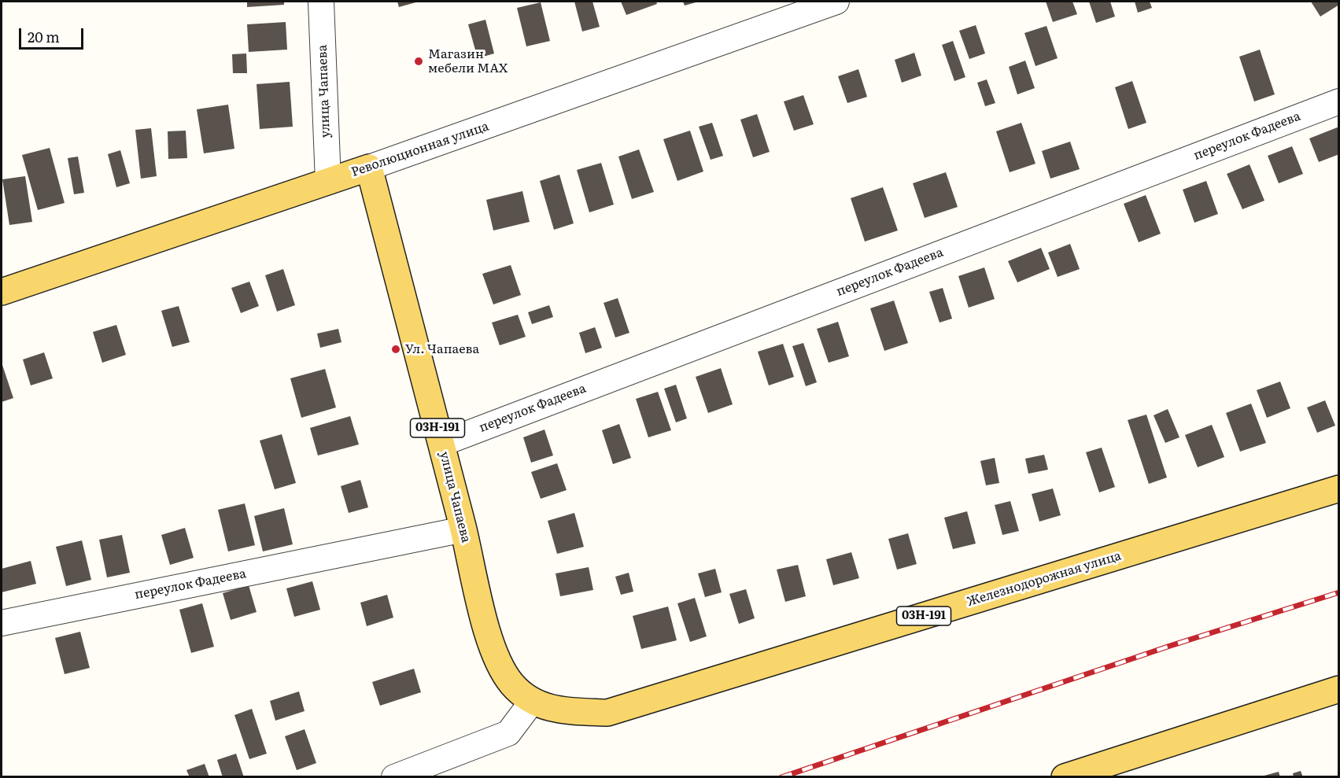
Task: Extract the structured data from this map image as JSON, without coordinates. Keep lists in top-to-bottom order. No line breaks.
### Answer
{"streets":{"main road":["улица Чапаева","Революционная улица","03Н-191","Железнодорожная улица"],"street":["переулок Фадеева"]},"crossings":[["улица Чапаева","переулок Фадеева"],["улица Чапаева","Революционная улица"],["улица Чапаева","Железнодорожная улица"]],"places":["Магазин мебели MAX","Ул. Чапаева"],"scale_bar":"20 m"}
